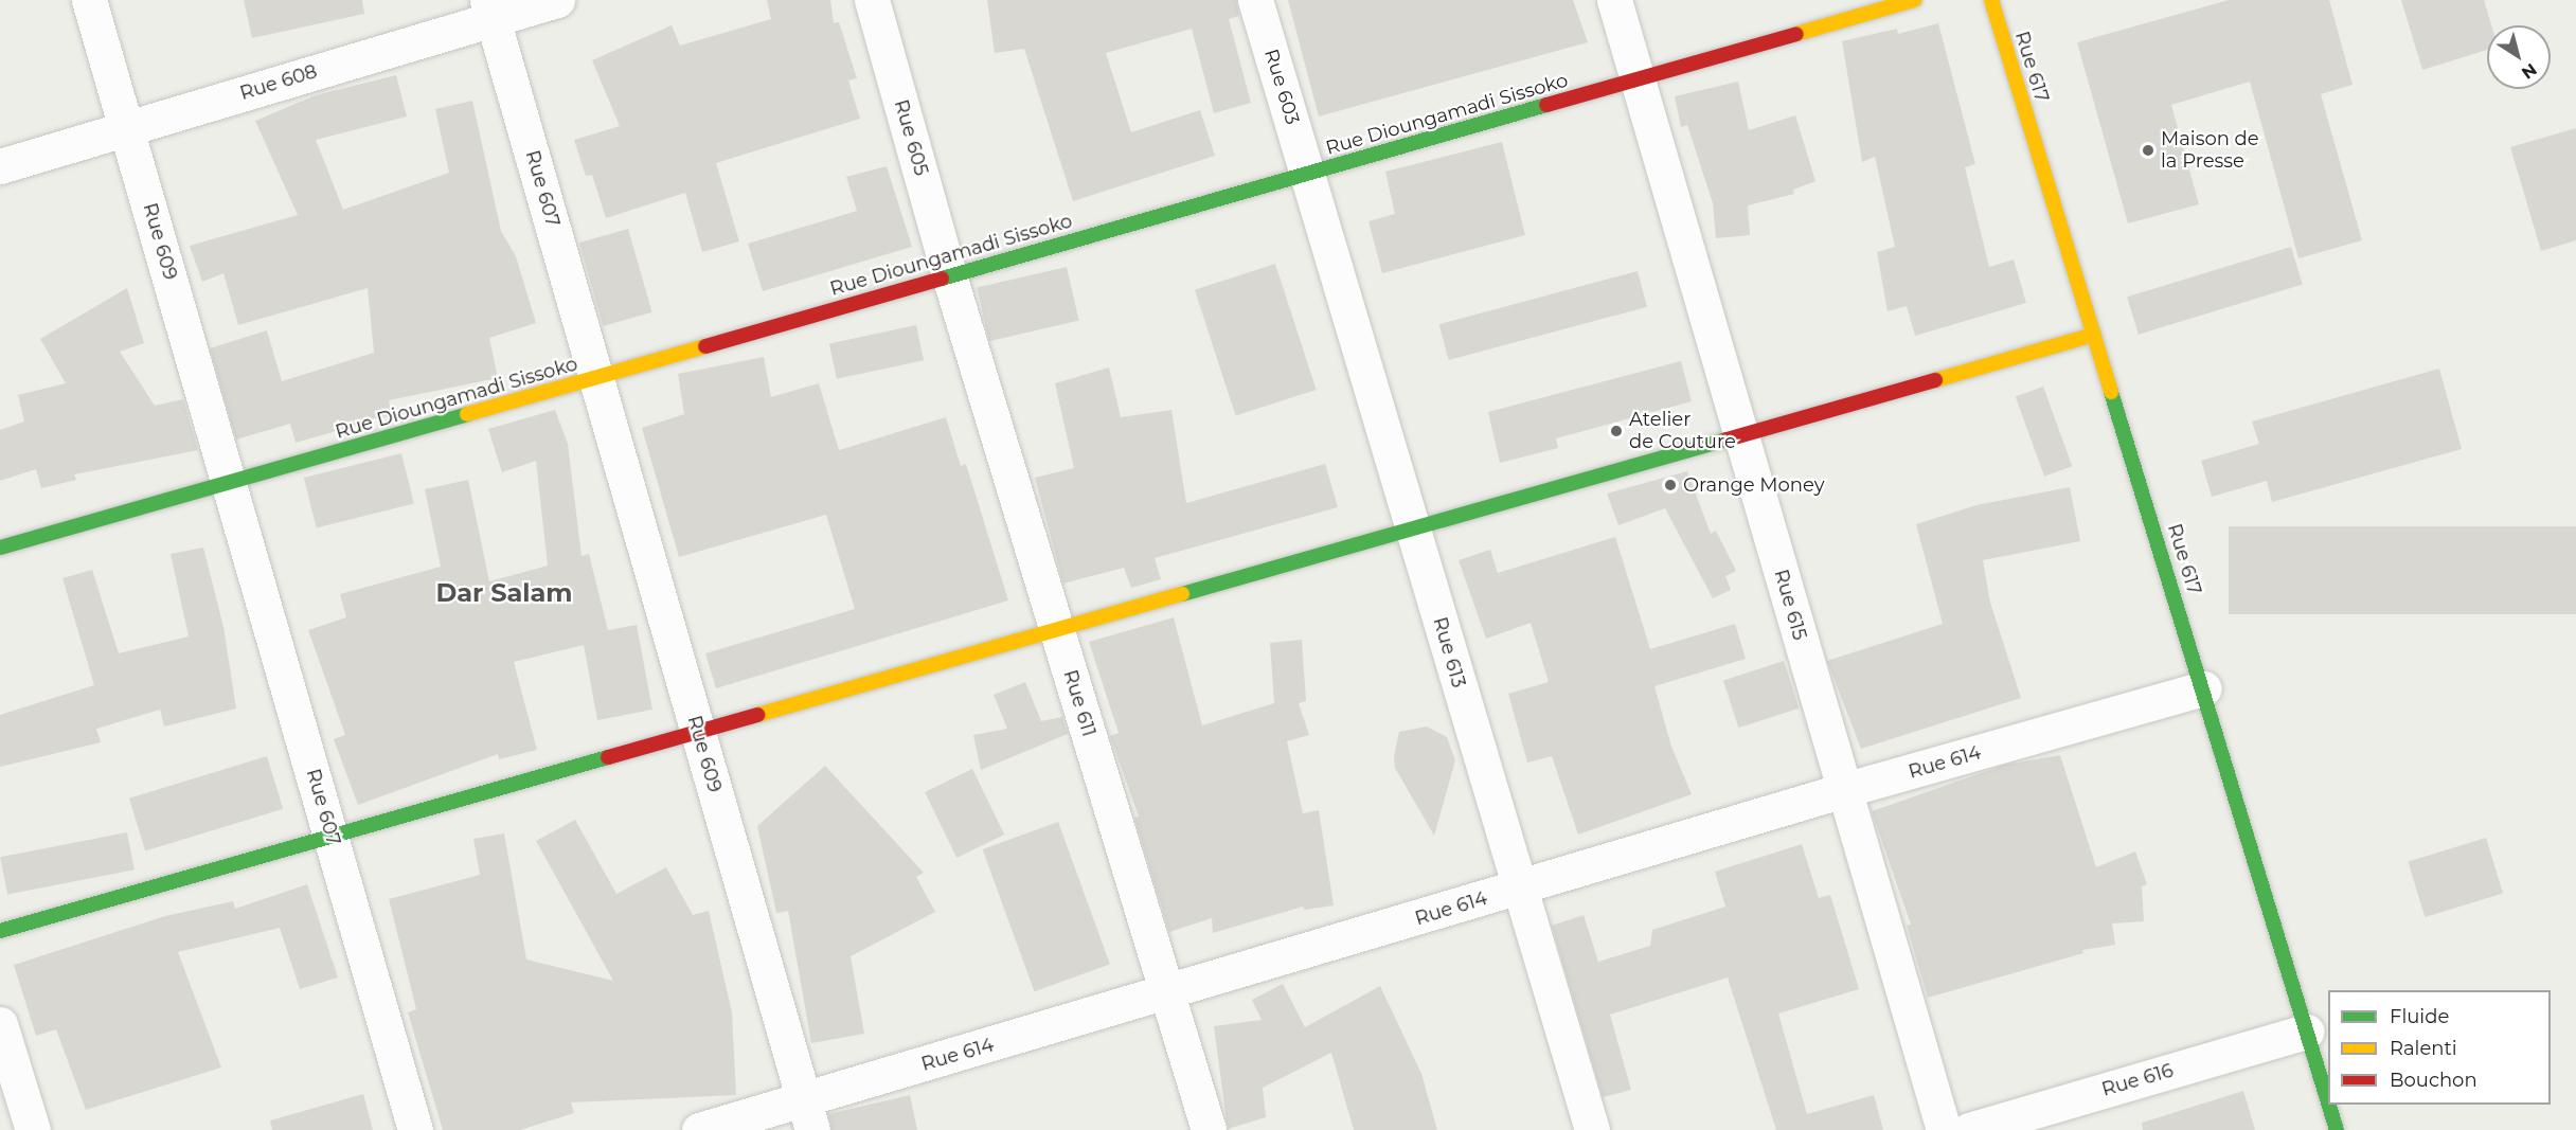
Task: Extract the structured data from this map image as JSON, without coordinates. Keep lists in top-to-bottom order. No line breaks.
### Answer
{"streets":{"main road":["Rue 617","Rue Dioungamadi Sissoko"],"street":["Rue 608","Rue 603","Rue 605","Rue 607","Rue 609","Rue 615","Rue 613","Rue 611","Rue 614","Rue 616"]},"crossings":[["Rue 617","Rue 614"],["Rue 617","Rue 616"],["Rue 608","Rue 607"],["Rue 608","Rue 609"],["Rue 603","Rue Dioungamadi Sissoko"],["Rue 603","Rue 613"],["Rue Dioungamadi Sissoko","Rue 605"],["Rue Dioungamadi Sissoko","Rue 607"],["Rue Dioungamadi Sissoko","Rue 609"],["Rue Dioungamadi Sissoko","Rue 615"],["Rue Dioungamadi Sissoko","Rue 613"],["Rue Dioungamadi Sissoko","Rue 611"],["Rue 605","Rue 611"],["Rue 607","Rue 609"],["Rue 609","Rue 614"],["Rue 615","Rue 614"],["Rue 613","Rue 614"],["Rue 611","Rue 614"]],"districts":["Dar Salam"],"places":["Maison de la Presse","Atelier de Couture","Orange Money"],"legend":["Fluide","Ralenti","Bouchon"],"north":"bottom right"}
